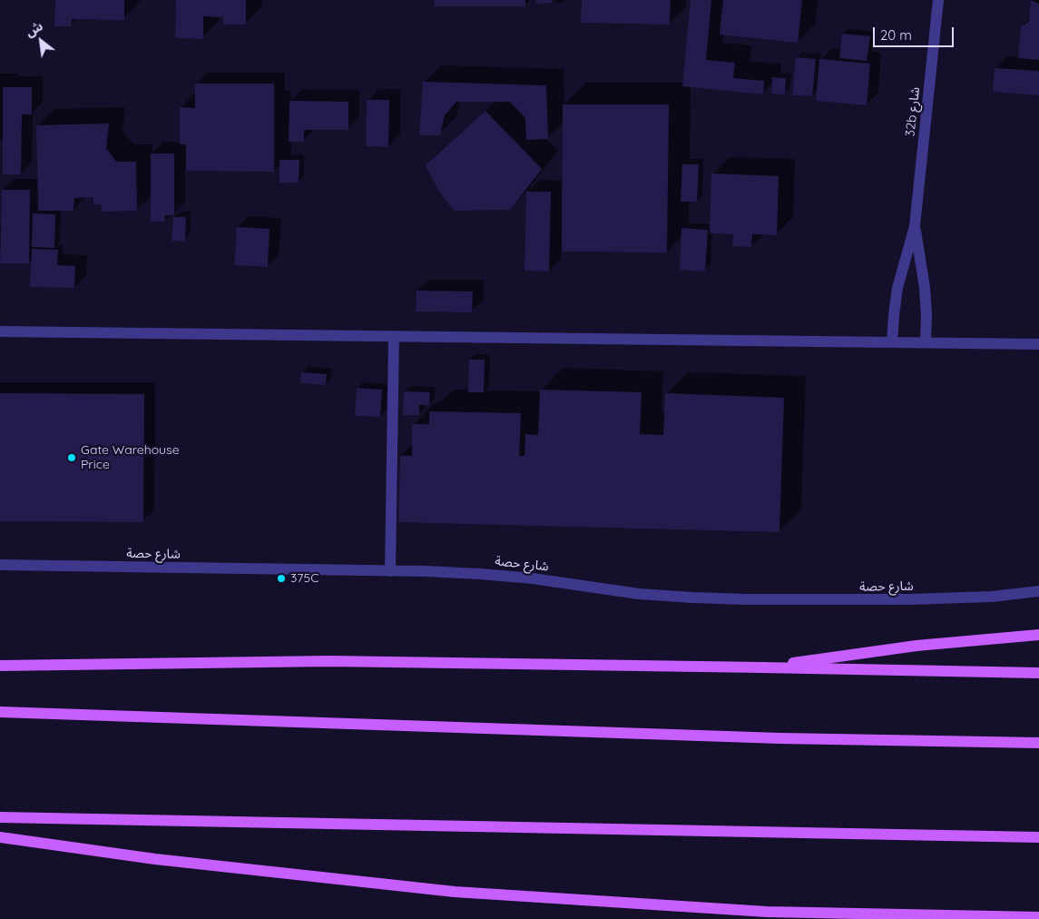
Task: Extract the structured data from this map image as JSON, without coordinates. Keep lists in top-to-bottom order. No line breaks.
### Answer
{"streets":{"street":["32b شارع","شارع حصة"]},"places":["Gate Warehouse Price","375C"],"scale_bar":"20 m","north":"top left"}
